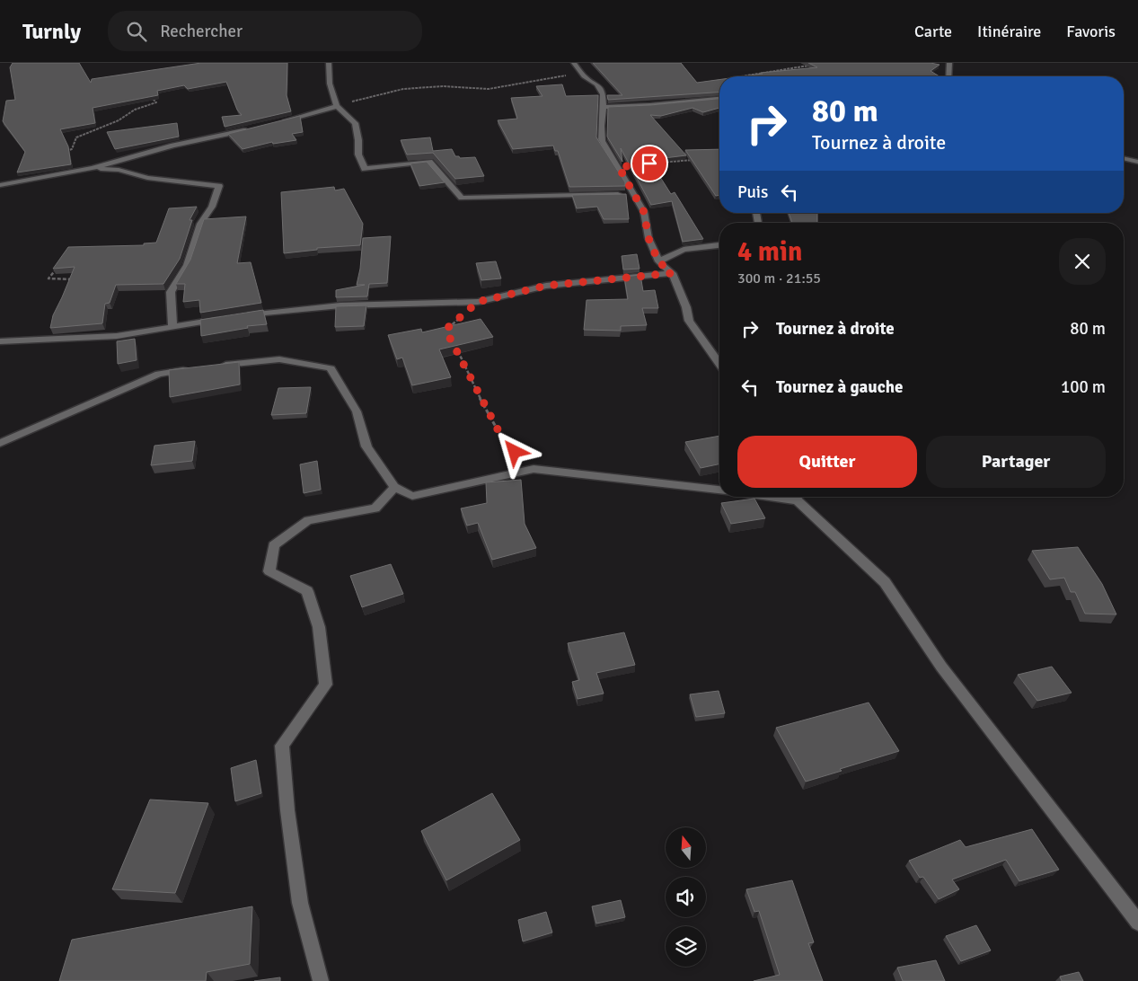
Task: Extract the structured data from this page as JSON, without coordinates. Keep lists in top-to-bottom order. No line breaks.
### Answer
{"north":"top","page":{"header":"Turnly","search":"Rechercher","nav":["Carte","Itinéraire","Favoris"],"turn":["80 m","Tournez à droite"],"then":"Puis","heading":["4 min","300 m · 21:55"],"list":[{"name":"Tournez à droite","value":"80 m"},{"name":"Tournez à gauche","value":"100 m"}],"buttons":["Quitter","Partager"]}}
